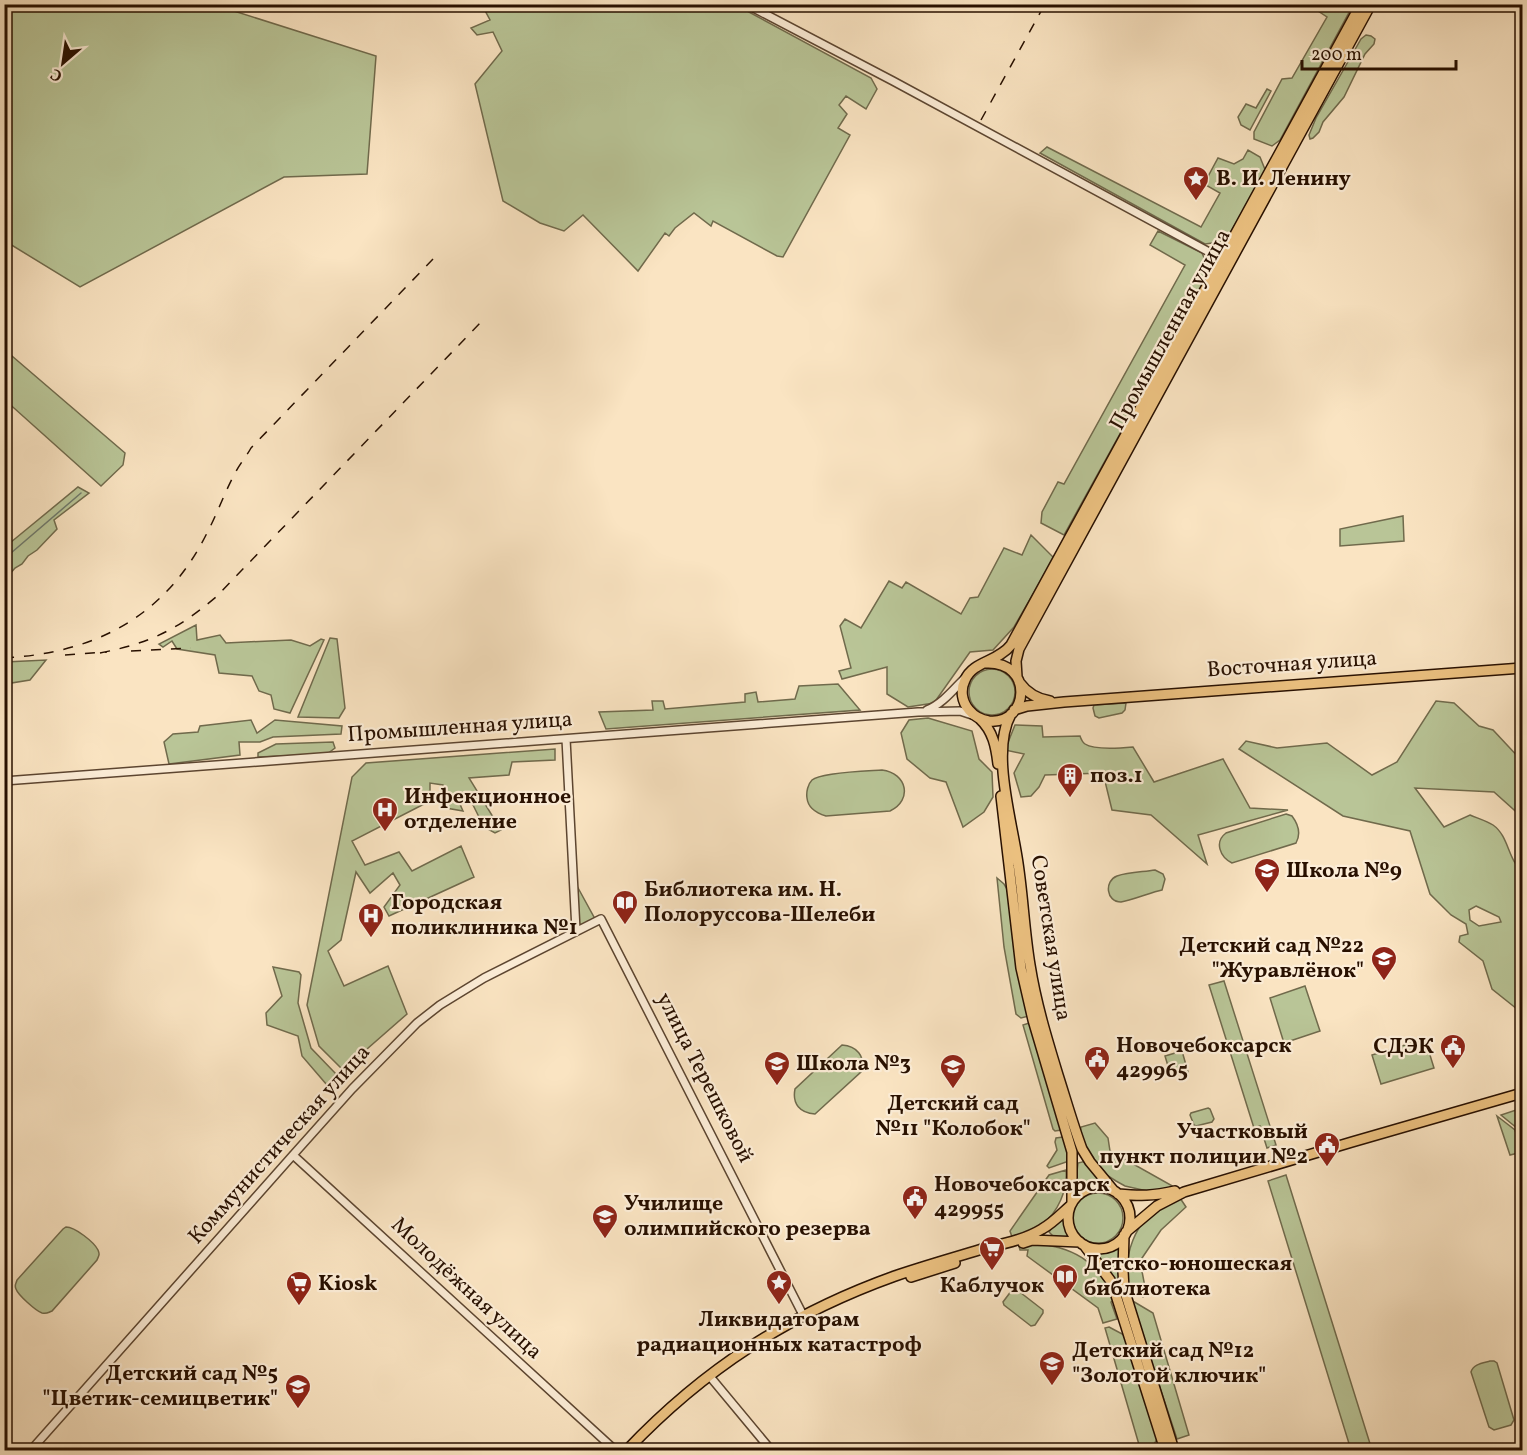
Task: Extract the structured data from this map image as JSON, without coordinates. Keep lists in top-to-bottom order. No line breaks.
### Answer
{"streets":{"main road":["Промышленная улица","Восточная улица","Советская улица"],"street":["улица Терешковой","Коммунистическая улица","Молодёжная улица"]},"crossings":[["Промышленная улица","Восточная улица"],["Промышленная улица","Советская улица"],["Восточная улица","Советская улица"],["улица Терешковой","Коммунистическая улица"],["Коммунистическая улица","Молодёжная улица"]],"places":{"place":["В. И. Ленину","Ликвидаторам радиационных катастроф"],"building":["поз.1"],"hospital":["Инфекционное отделение","Городская поликлиника №1"],"school or university":["Школа №9","Детский сад №22 \"Журавлёнок\"","Школа №3","Детский сад №11 \"Колобок\"","Училище олимпийского резерва","Детский сад №12 \"Золотой ключик\"","Детский сад №5 \"Цветик-семицветик\""],"library":["Библиотека им. Н. Полоруссова-Шелеби","Детско-юношеская библиотека"],"public building":["СДЭК","Новочебоксарск 429965","Участковый пункт полиции №2","Новочебоксарск 429955"],"supermarket":["Каблучок","Kiosk"]},"scale_bar":"200 m","north":"bottom left"}
